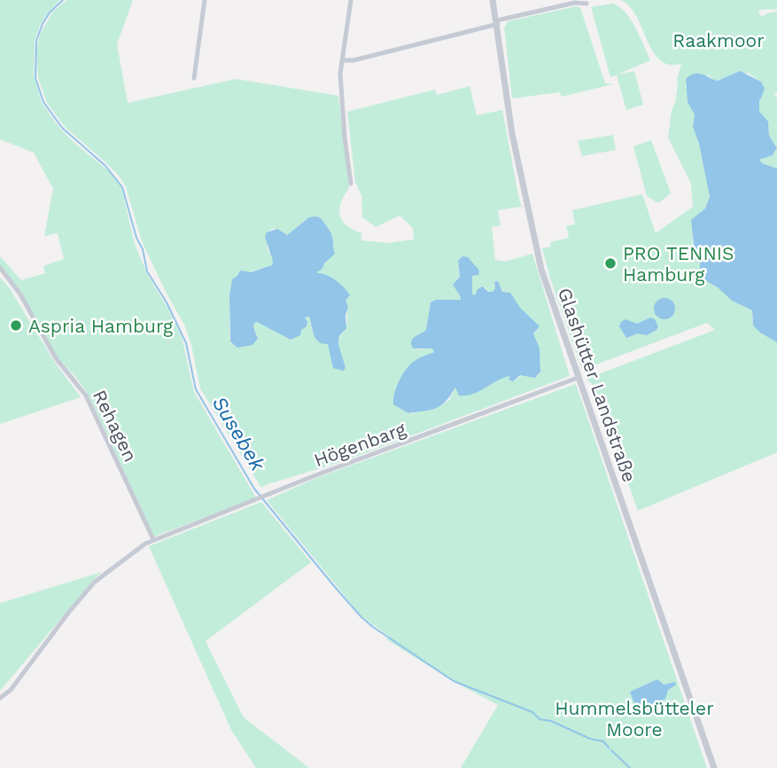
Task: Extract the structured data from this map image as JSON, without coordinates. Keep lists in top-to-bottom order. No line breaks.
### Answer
{"streets":{"street":["Glashütter Landstraße","Rehagen","Högenbarg"]},"crossings":[["Glashütter Landstraße","Högenbarg"],["Rehagen","Högenbarg"]],"water":["Susebek"],"parks":["Raakmoor","Hummelsbütteler Moore"],"places":["PRO TENNIS Hamburg","Aspria Hamburg"]}
